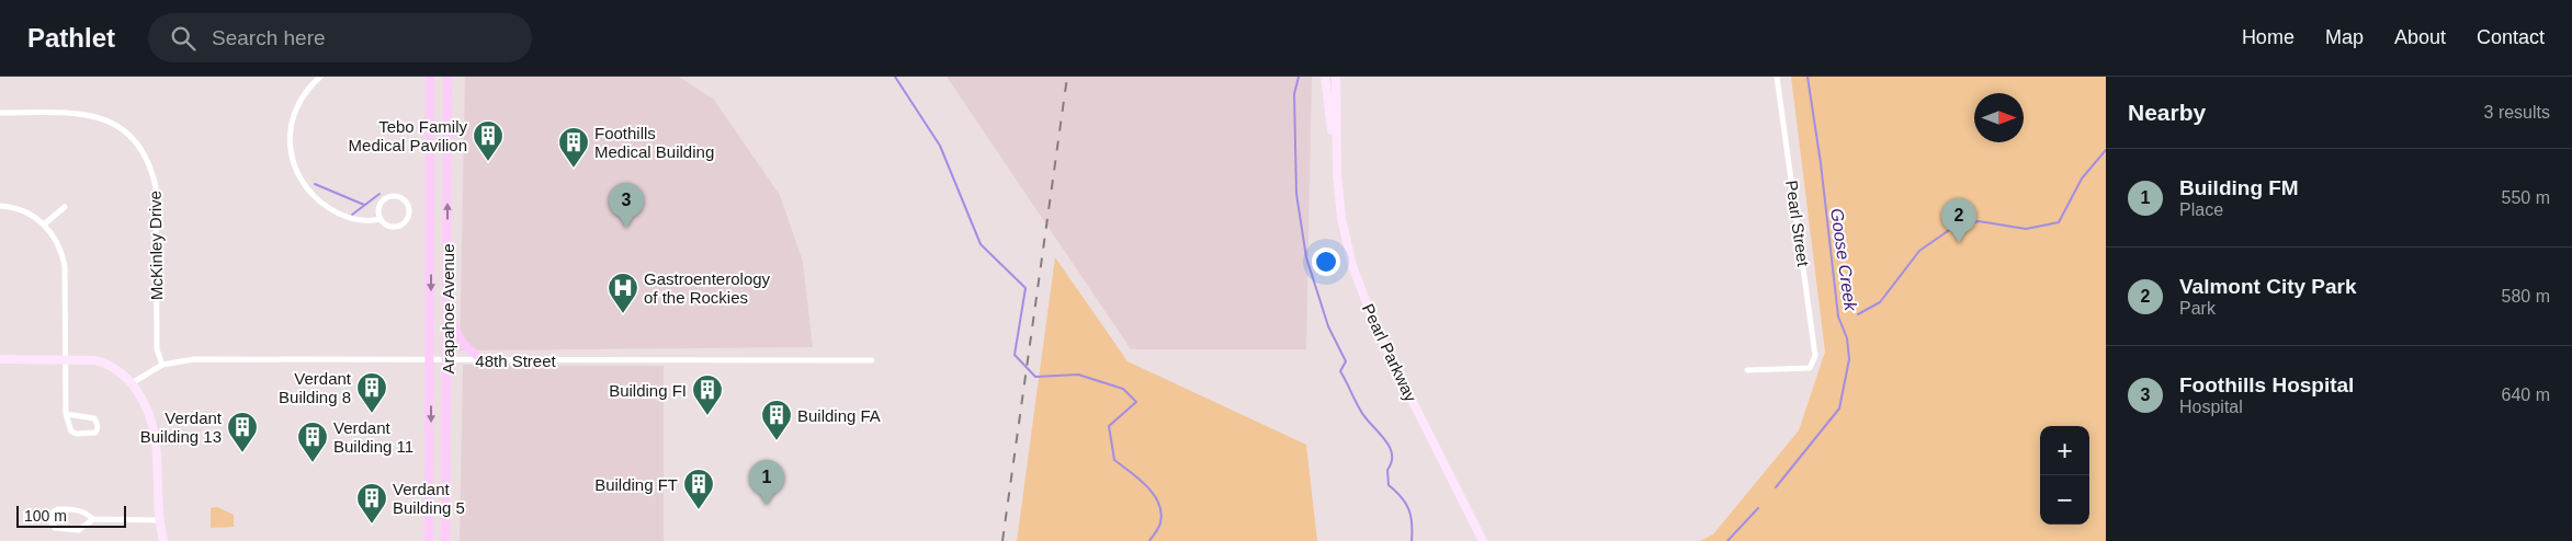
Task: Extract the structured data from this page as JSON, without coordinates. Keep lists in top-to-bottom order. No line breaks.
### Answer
{"streets":{"main road":["Arapahoe Avenue","Pearl Parkway"],"street":["Pearl Street","McKinley Drive","48th Street"]},"crossings":[["McKinley Drive","48th Street"],["Arapahoe Avenue","48th Street"]],"water":["Goose Creek"],"places":{"building":["Tebo Family Medical Pavilion","Foothills Medical Building","Verdant Building 8","Building FI","Building FA","Verdant Building 13","Verdant Building 11","Building FT","Verdant Building 5"],"hospital":["Gastroenterology of the Rockies"]},"scale_bar":"100 m","north":"right","page":{"header":"Pathlet","search":"Search here","nav":["Home","Map","About","Contact"],"heading":["Nearby","3 results"],"list":[{"mark":"1","name":"Building FM","note":"Place","value":"550 m"},{"mark":"2","name":"Valmont City Park","note":"Park","value":"580 m"},{"mark":"3","name":"Foothills Hospital","note":"Hospital","value":"640 m"}],"pins":["3","2","1"],"map_buttons":["+","−"],"scale":"100 m"}}
